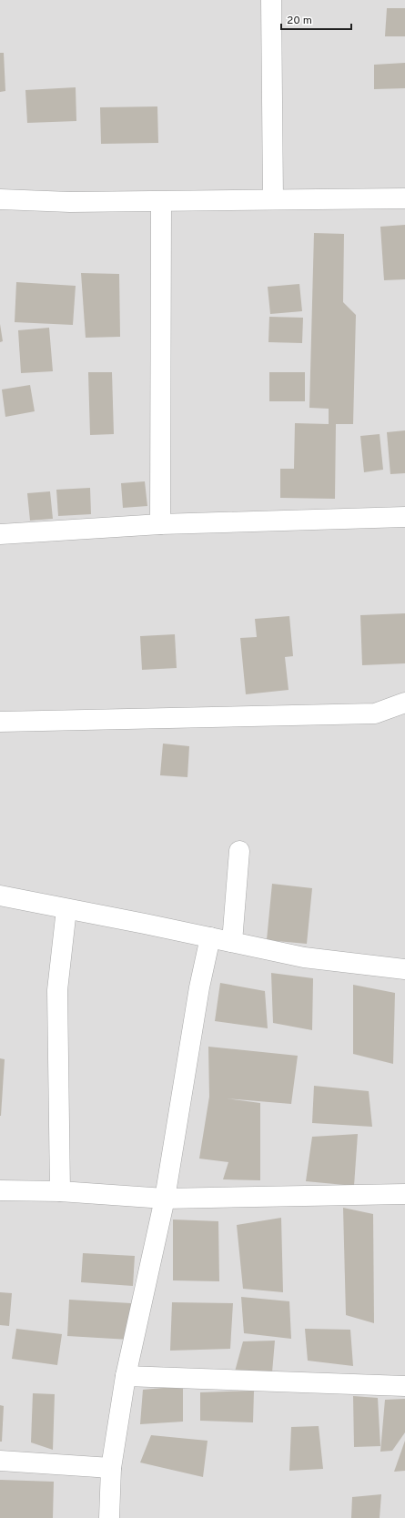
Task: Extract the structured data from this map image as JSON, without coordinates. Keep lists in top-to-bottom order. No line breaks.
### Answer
{"scale_bar":"20 m"}
